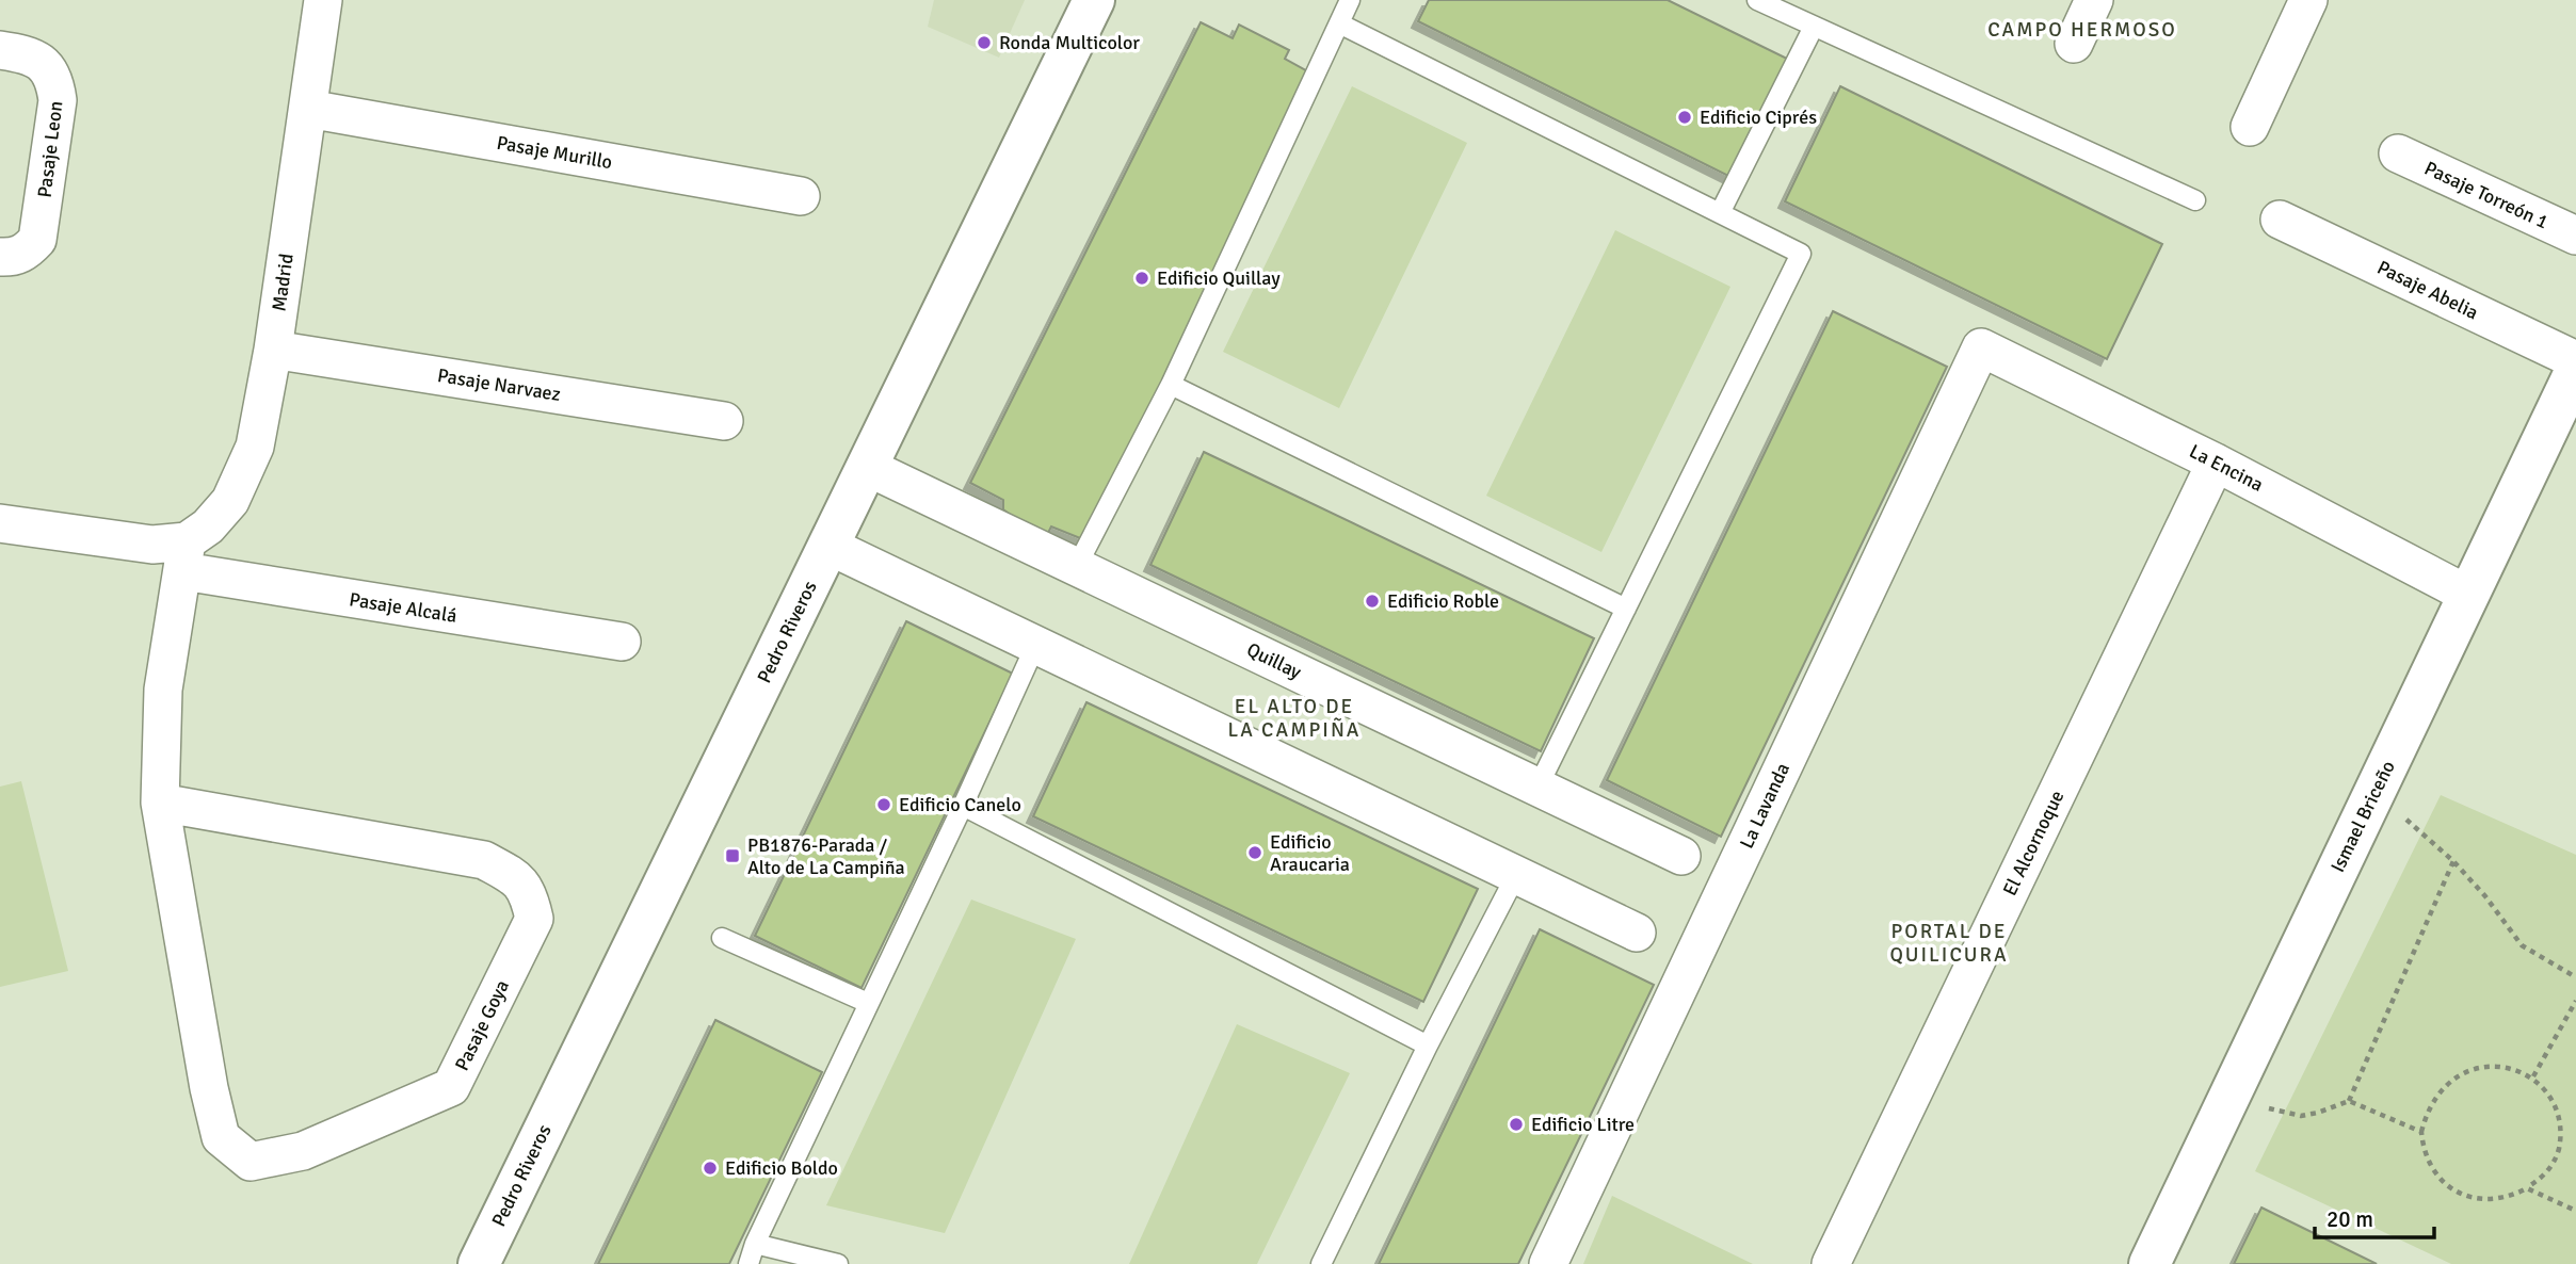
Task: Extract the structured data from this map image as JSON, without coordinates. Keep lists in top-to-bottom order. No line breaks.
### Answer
{"streets":{"street":["Pasaje Leon","Pasaje Murillo","Pasaje Torreón 1","Madrid","Pasaje Abelia","Pasaje Narvaez","La Encina","Pasaje Alcalá","Pedro Riveros","Quillay","La Lavanda","Ismael Briceño","El Alcornoque","Pasaje Goya"]},"crossings":[["Pasaje Murillo","Madrid"],["Madrid","Pasaje Narvaez"],["Madrid","Pasaje Alcalá"],["La Encina","La Lavanda"],["La Encina","Ismael Briceño"],["La Encina","El Alcornoque"],["Pedro Riveros","Quillay"]],"districts":["CAMPO HERMOSO","EL ALTO DE LA CAMPIÑA","PORTAL DE QUILICURA"],"places":{"other":["Ronda Multicolor","Edificio Ciprés","Edificio Quillay","Edificio Roble","Edificio Canelo","Edificio Araucaria","Edificio Litre","Edificio Boldo"],"transit":["PB1876-Parada / Alto de La Campiña"]},"scale_bar":"20 m"}
